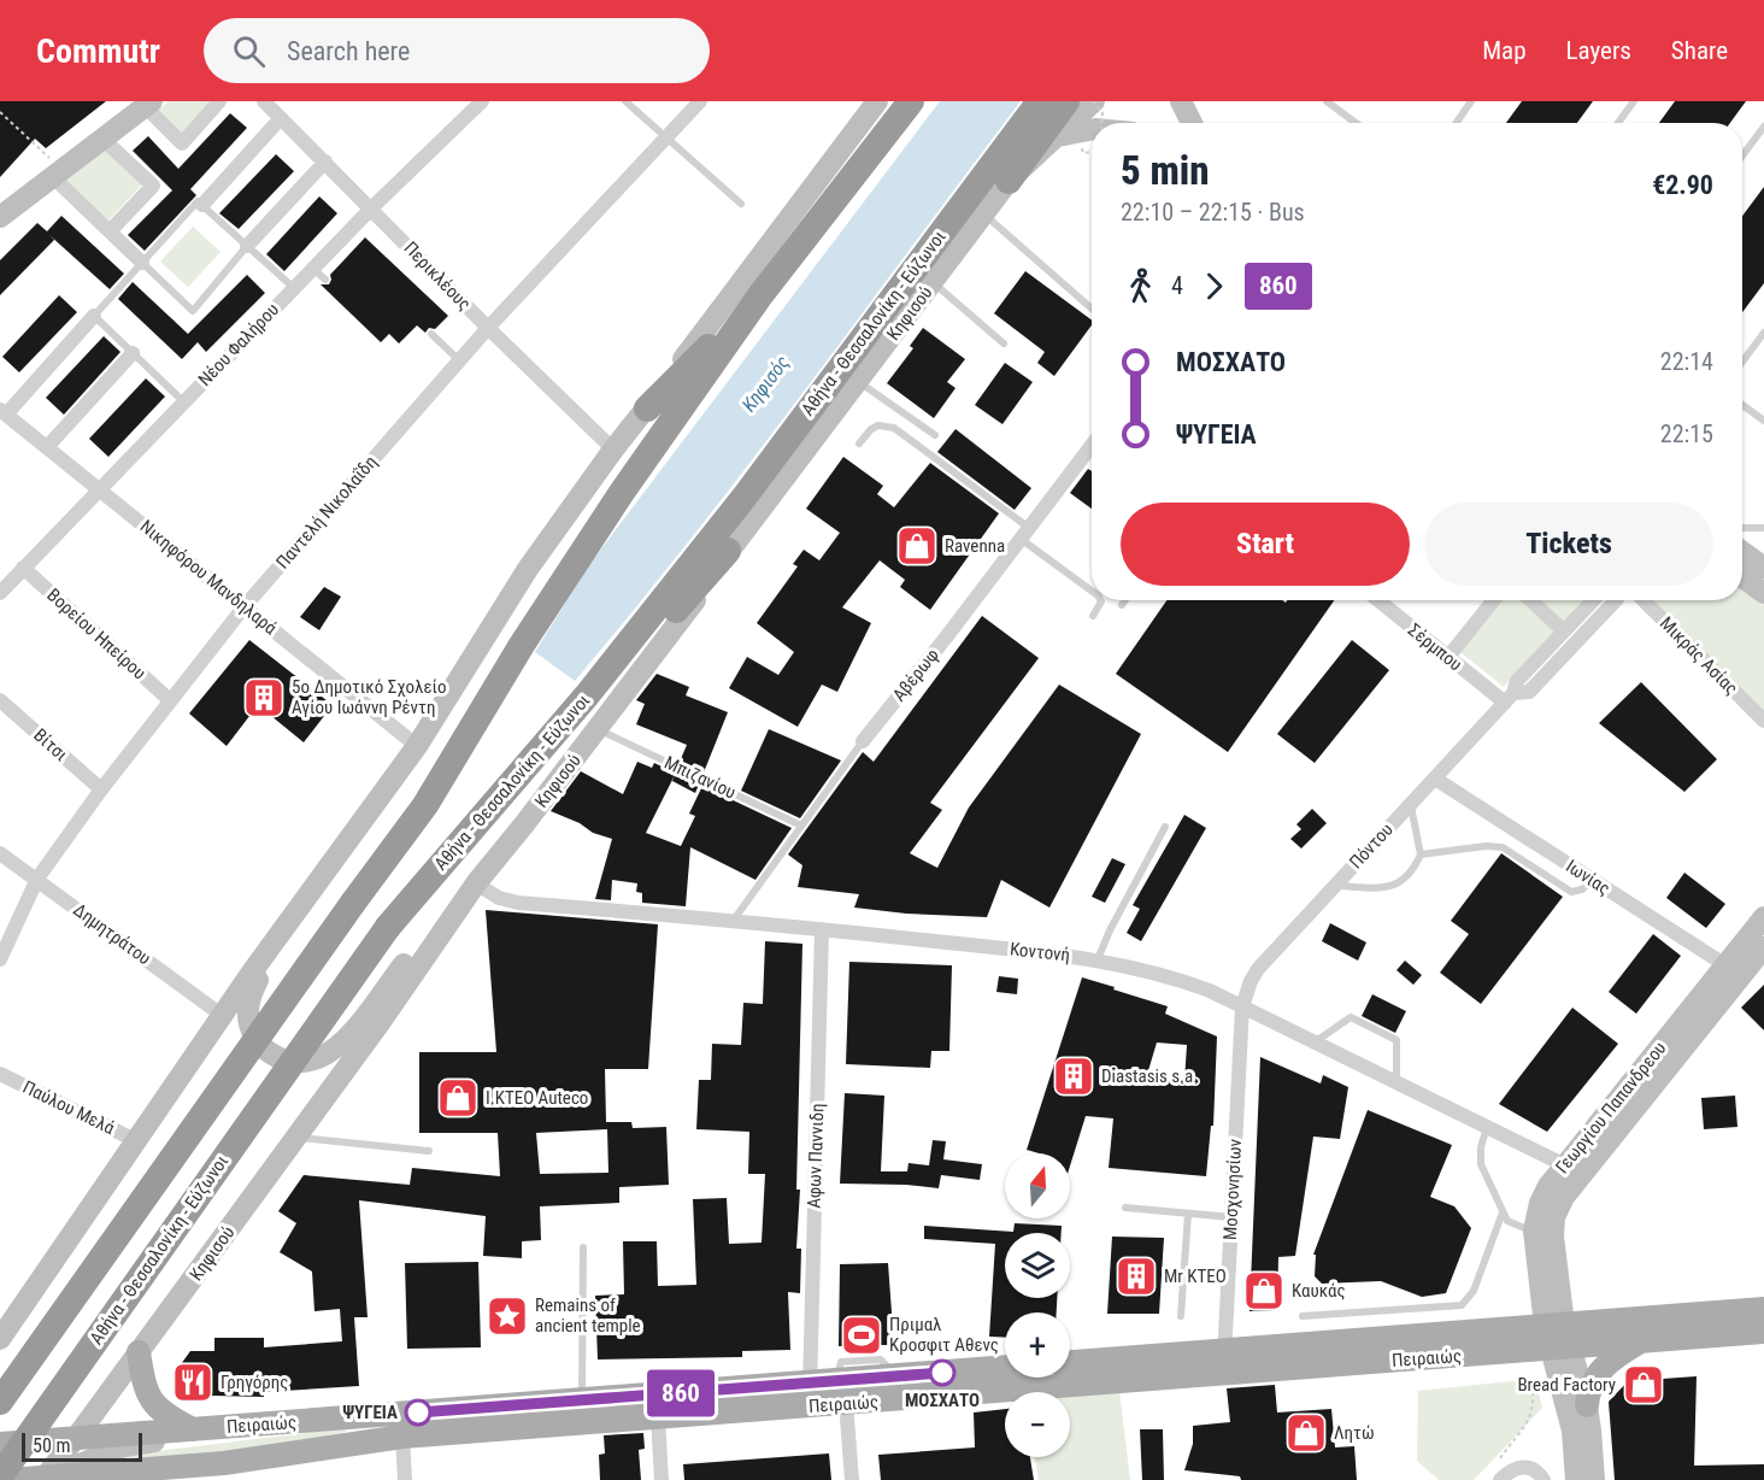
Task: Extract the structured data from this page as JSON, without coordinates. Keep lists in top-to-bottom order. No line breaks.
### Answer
{"streets":{"highway":["Αθήνα - Θεσσαλονίκη - Εύζωνοι"],"main road":["Κηφισού","Γεωργίου Παπανδρεου","Πειραιώς"],"street":["Περικλέους","Νέου Φαλήρου","Παντελή Νικολαΐδη","Νικηφόρου Μανδηλαρά","Βορείου Ηπείρου","Σέρμπου","Μικράς Ασίας","Αβέρωφ","Βίτσι","Πόντου","Ιωνίας","Δημητράτου","Κοντονή","Παύλου Μελά","Αφων Παννιδη","Μοσχονησίων"],"lane":["Μπιζανίου"]},"crossings":[["Περικλέους","Νέου Φαλήρου"],["Περικλέους","Παντελή Νικολαΐδη"],["Κηφισού","Μπιζανίου"],["Κηφισού","Κοντονή"],["Κηφισού","Πειραιώς"],["Νέου Φαλήρου","Νικηφόρου Μανδηλαρά"],["Νέου Φαλήρου","Βορείου Ηπείρου"],["Παντελή Νικολαΐδη","Νικηφόρου Μανδηλαρά"],["Παντελή Νικολαΐδη","Βορείου Ηπείρου"],["Παντελή Νικολαΐδη","Βίτσι"],["Παντελή Νικολαΐδη","Δημητράτου"],["Σέρμπου","Πόντου"],["Αβέρωφ","Μπιζανίου"],["Αβέρωφ","Κοντονή"],["Πόντου","Ιωνίας"],["Πόντου","Κοντονή"],["Πόντου","Μοσχονησίων"],["Ιωνίας","Γεωργίου Παπανδρεου"],["Κοντονή","Γεωργίου Παπανδρεου"],["Κοντονή","Αφων Παννιδη"],["Κοντονή","Μοσχονησίων"],["Γεωργίου Παπανδρεου","Πειραιώς"],["Αφων Παννιδη","Πειραιώς"],["Μοσχονησίων","Πειραιώς"]],"water":["Κηφισός"],"places":{"shop":["Ravenna","Ι.ΚΤΕΟ Auteco","Καυκάς","Bread Factory","Λητώ"],"building":["5ο Δημοτικό Σχολείο Αγίου Ιωάννη Ρέντη","Diastasis s.a.","Mr KTEO"],"place":["Remains of ancient temple"],"sports":["Πριμαλ Κροσφιτ Αθενς"],"other":["ΜΟΣΧΑΤΟ","ΨΥΓΕΙΑ"],"restaurant":["Γρηγόρης"]},"lines":["bus line 860"],"scale_bar":"50 m","north":"top","page":{"header":"Commutr","search":"Search here","nav":["Map","Layers","Share"],"on_map":"860","heading":["5 min","22:10 – 22:15 · Bus","€2.90"],"legs":["4","860"],"list":[{"name":"ΜΟΣΧΑΤΟ","value":"22:14"},{"name":"ΨΥΓΕΙΑ","value":"22:15"}],"buttons":["Start","Tickets"],"map_buttons":["+","−"],"scale":"50 m"}}
